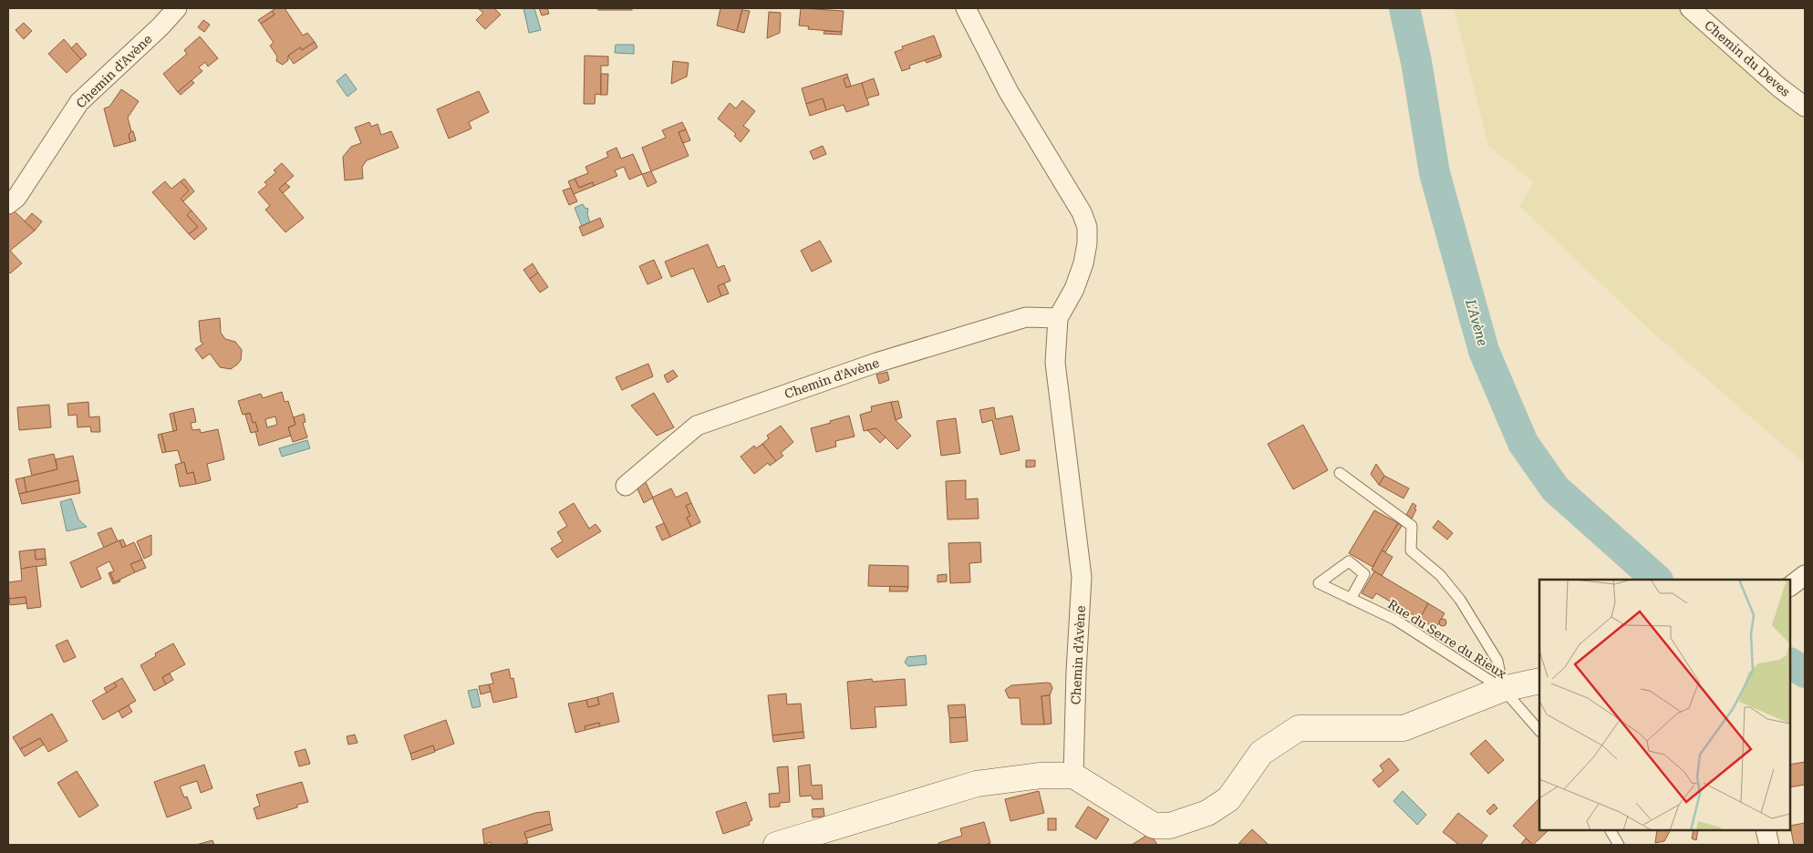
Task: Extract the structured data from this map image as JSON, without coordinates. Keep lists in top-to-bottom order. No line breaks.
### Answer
{"streets":{"street":["Chemin du Deves","Chemin d'Avène"],"lane":["Rue du Serre du Rieux"]},"water":["L'Avène"]}
